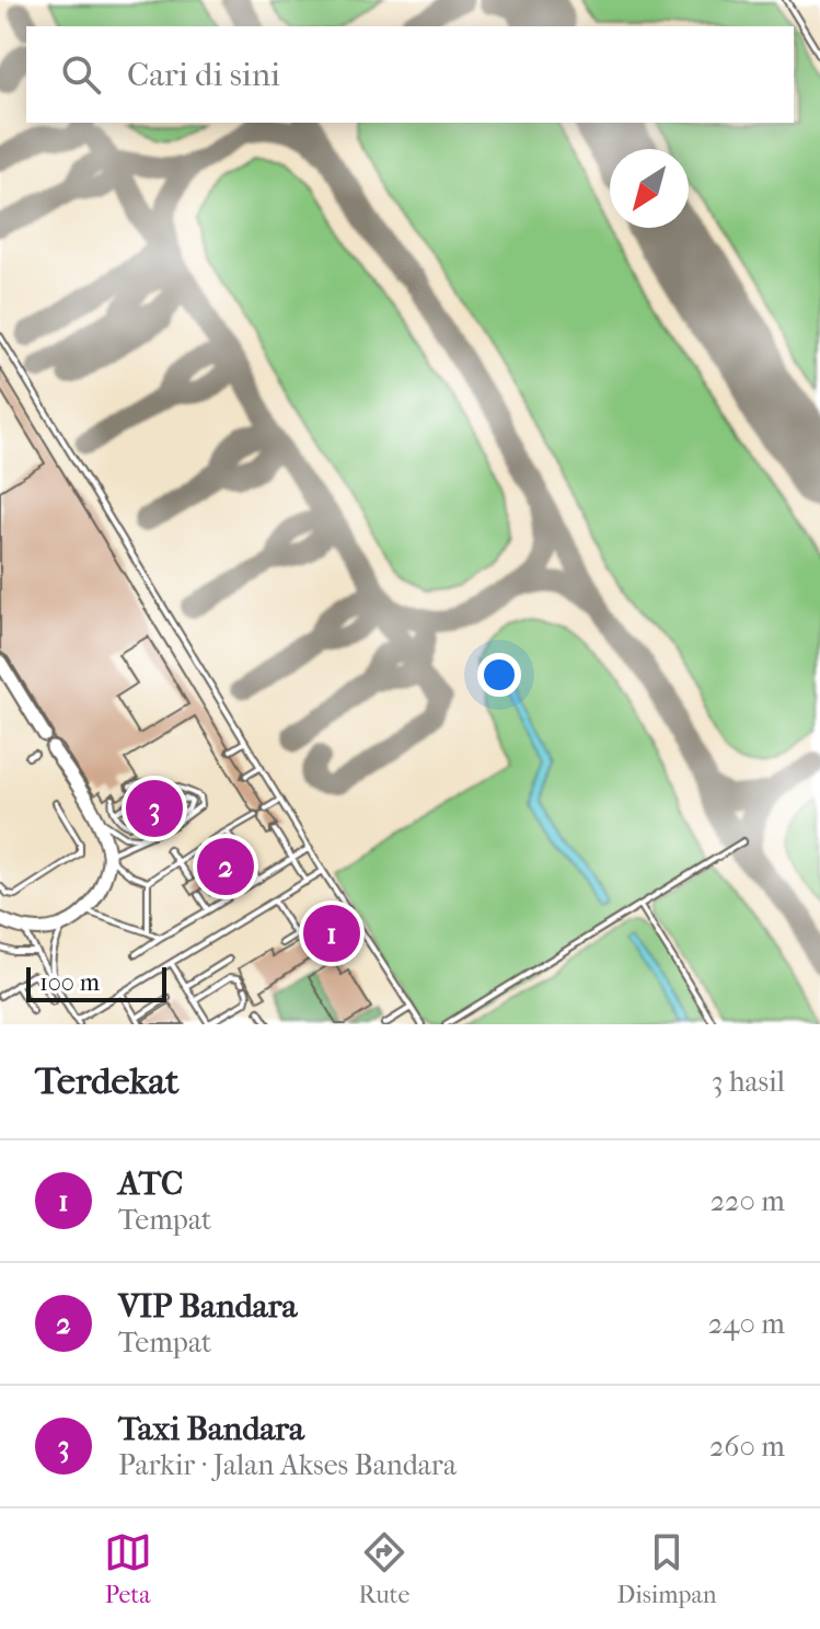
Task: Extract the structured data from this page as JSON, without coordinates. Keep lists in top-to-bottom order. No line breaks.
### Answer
{"scale_bar":"100 m","north":"bottom left","page":{"search":"Cari di sini","pins":["3","2","1"],"scale":"100 m","heading":["Terdekat","3 hasil"],"list":[{"mark":"1","name":"ATC","note":"Tempat","value":"220 m"},{"mark":"2","name":"VIP Bandara","note":"Tempat","value":"240 m"},{"mark":"3","name":"Taxi Bandara","note":"Parkir · Jalan Akses Bandara","value":"260 m"}],"nav":["Peta","Rute","Disimpan"]}}
